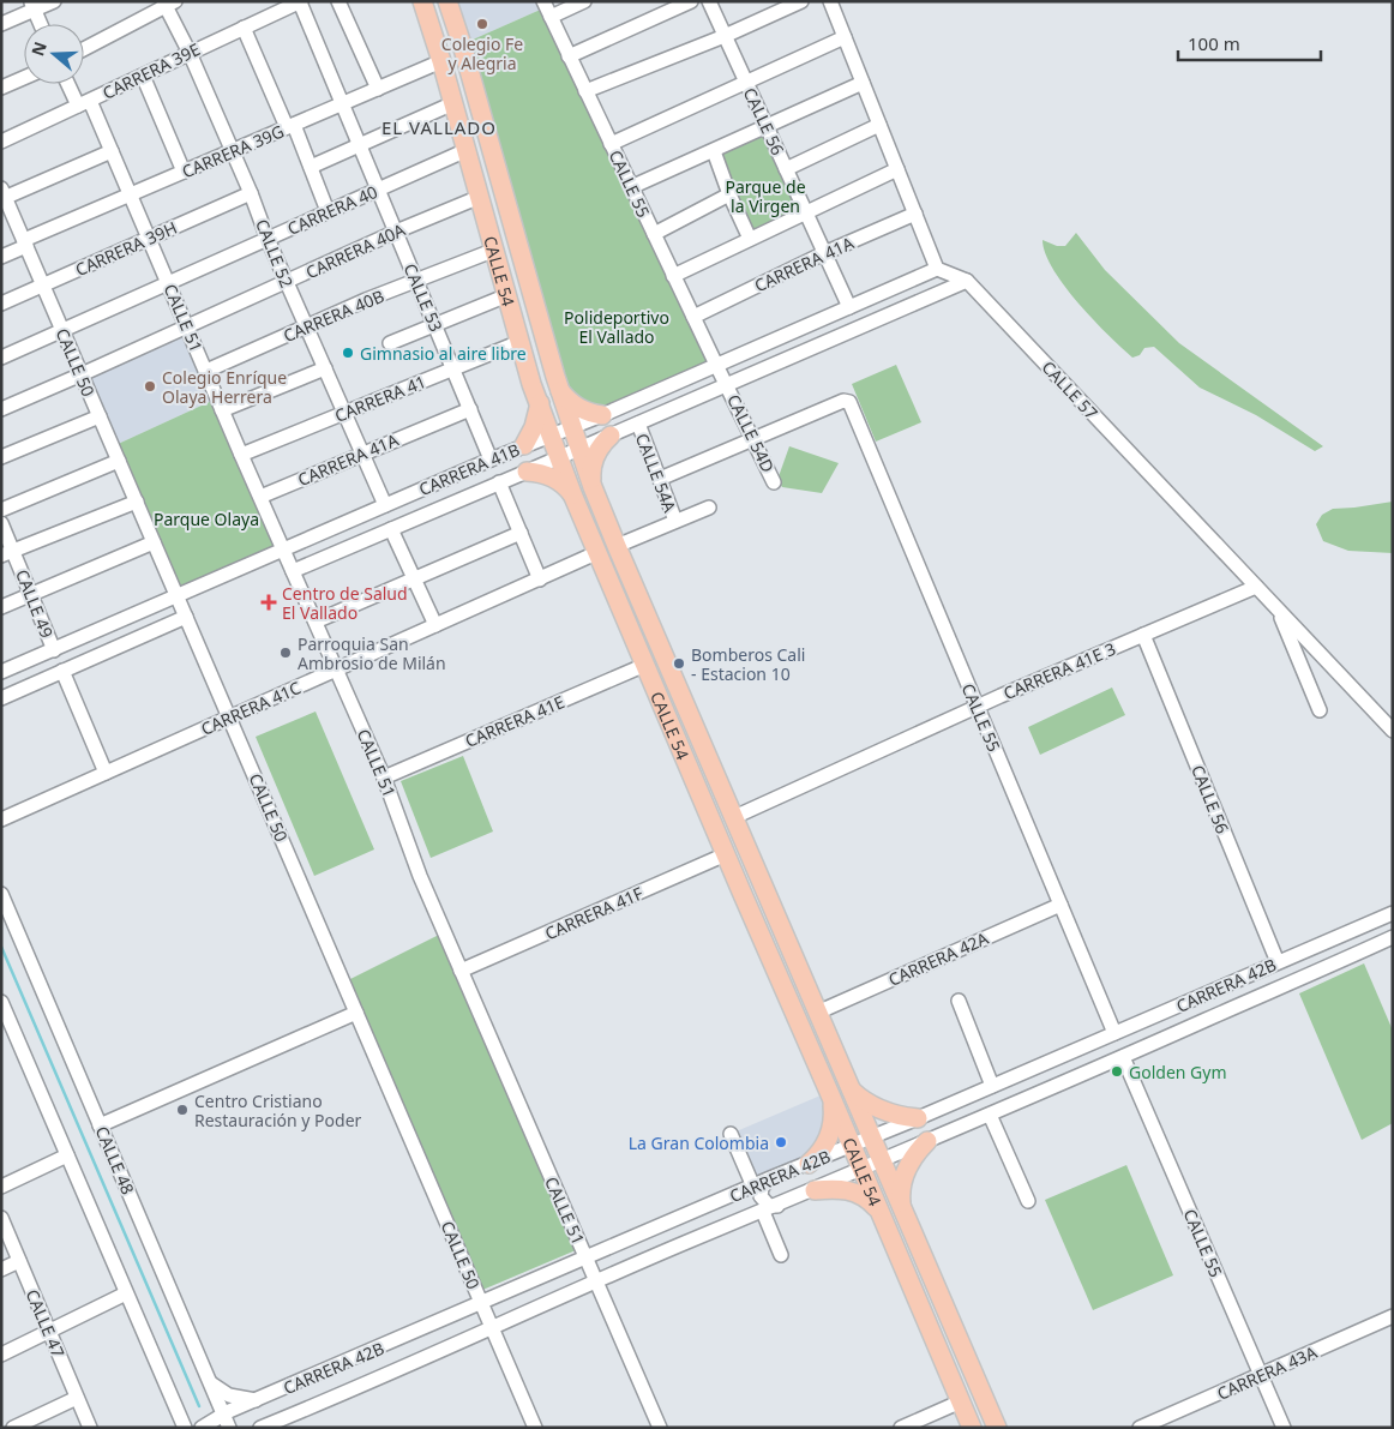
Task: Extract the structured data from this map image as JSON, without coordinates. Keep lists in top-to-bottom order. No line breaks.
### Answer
{"streets":{"main road":["CALLE 54"],"street":["CARRERA 39E","CALLE 56","CARRERA 39G","CALLE 55","CARRERA 40","CARRERA 39H","CARRERA 40A","CALLE 52","CARRERA 41A","CALLE 53","CARRERA 40B","CALLE 51","CALLE 50","CALLE 57","CARRERA 41","CALLE 54D","CARRERA 41B","CALLE 54A","CALLE 49","CARRERA 41E 3","CARRERA 41C","CARRERA 41E","CARRERA 41F","CARRERA 42A","CARRERA 42B","CALLE 48","CALLE 47","CARRERA 43A"]},"crossings":[["CARRERA 39E","CALLE 52"],["CARRERA 39E","CALLE 53"],["CARRERA 39E","CALLE 51"],["CALLE 56","CARRERA 41A"],["CALLE 56","CARRERA 41B"],["CALLE 56","CARRERA 41E 3"],["CALLE 56","CARRERA 42B"],["CARRERA 39G","CALLE 52"],["CARRERA 39G","CALLE 54"],["CARRERA 39G","CALLE 53"],["CARRERA 39G","CALLE 51"],["CARRERA 39G","CALLE 50"],["CALLE 55","CARRERA 41A"],["CALLE 55","CALLE 54D"],["CALLE 55","CARRERA 41B"],["CALLE 55","CARRERA 41E 3"],["CALLE 55","CARRERA 42A"],["CALLE 55","CARRERA 42B"],["CALLE 55","CARRERA 43A"],["CARRERA 40","CALLE 52"],["CARRERA 40","CALLE 54"],["CARRERA 40","CALLE 53"],["CARRERA 40","CALLE 51"],["CARRERA 40","CALLE 50"],["CARRERA 39H","CALLE 52"],["CARRERA 39H","CALLE 51"],["CARRERA 39H","CALLE 50"],["CARRERA 40A","CALLE 52"],["CARRERA 40A","CALLE 54"],["CARRERA 40A","CALLE 53"],["CARRERA 40A","CALLE 51"],["CARRERA 40A","CALLE 50"],["CALLE 52","CARRERA 41A"],["CALLE 52","CARRERA 40B"],["CALLE 52","CARRERA 41"],["CALLE 52","CARRERA 41B"],["CARRERA 41A","CALLE 53"],["CARRERA 41A","CALLE 51"],["CALLE 54","CARRERA 40B"],["CALLE 54","CARRERA 41"],["CALLE 54","CARRERA 41B"],["CALLE 54","CARRERA 41E 3"],["CALLE 54","CARRERA 41C"],["CALLE 54","CARRERA 41E"],["CALLE 54","CARRERA 41F"],["CALLE 54","CARRERA 42A"],["CALLE 54","CARRERA 42B"],["CALLE 53","CARRERA 40B"],["CALLE 53","CARRERA 41"],["CALLE 53","CARRERA 41B"],["CARRERA 40B","CALLE 51"],["CALLE 51","CARRERA 41"],["CALLE 51","CARRERA 41B"],["CALLE 51","CARRERA 41C"],["CALLE 51","CARRERA 41E"],["CALLE 51","CARRERA 41F"],["CALLE 51","CARRERA 42B"],["CALLE 50","CARRERA 41B"],["CALLE 50","CARRERA 41C"],["CALLE 50","CARRERA 42B"],["CALLE 57","CARRERA 41B"],["CALLE 57","CARRERA 41E 3"],["CALLE 54D","CARRERA 41B"],["CARRERA 41B","CALLE 54A"],["CARRERA 41B","CALLE 49"],["CARRERA 42B","CALLE 48"]],"districts":["EL VALLADO"],"parks":["Parque de la Virgen","Polideportivo El Vallado","Parque Olaya"],"places":{"other":["Colegio Fe y Alegria","Gimnasio al aire libre","Colegio Enríque Olaya Herrera","Parroquia San Ambrosio de Milán","Bomberos Cali - Estacion 10","Golden Gym","Centro Cristiano Restauración y Poder","La Gran Colombia"],"health":["Centro de Salud El Vallado"]},"scale_bar":"100 m","north":"left"}
